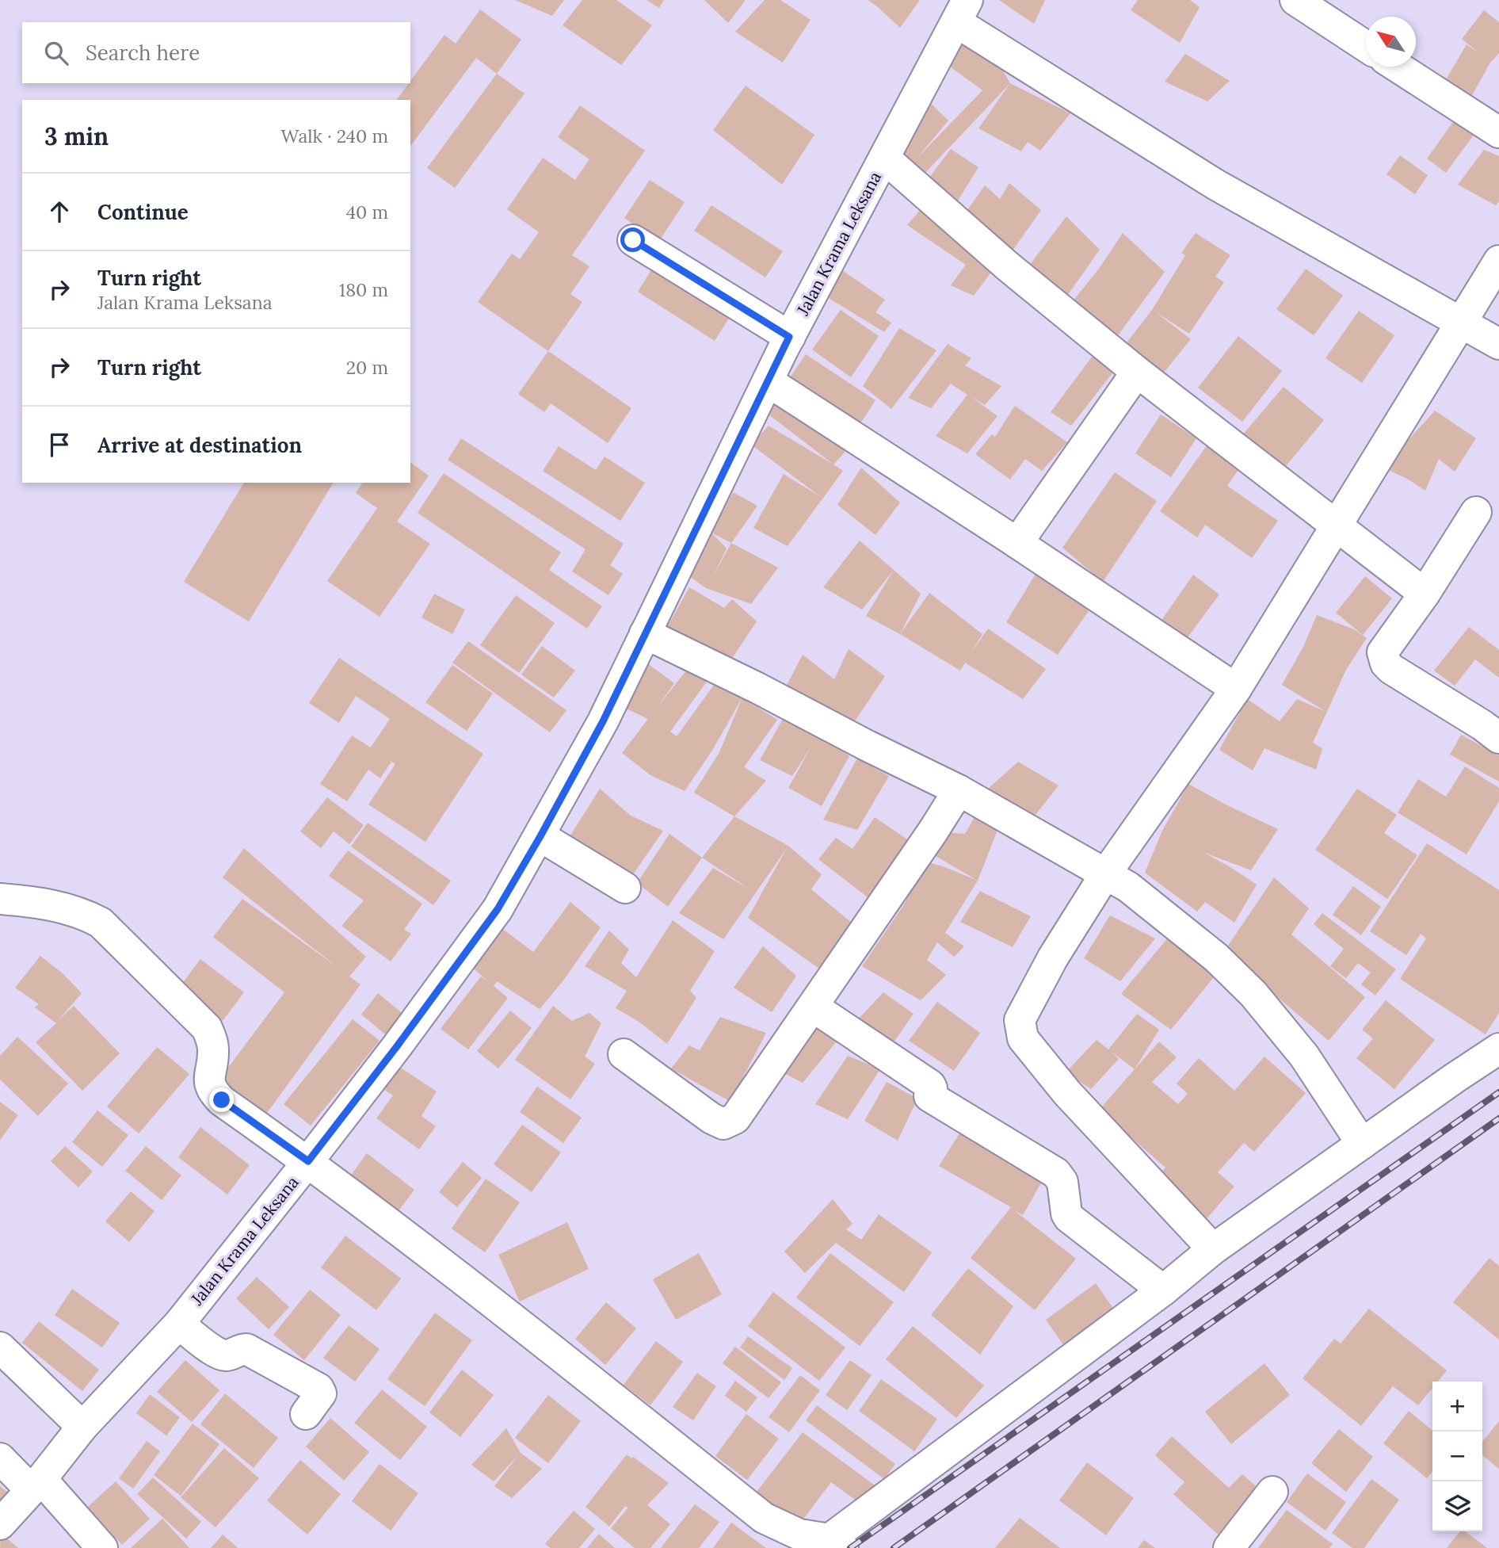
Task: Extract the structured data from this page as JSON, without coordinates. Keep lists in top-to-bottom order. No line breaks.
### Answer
{"streets":{"street":["Jalan Krama Leksana"]},"north":"top left","page":{"search":"Search here","heading":["3 min","Walk · 240 m"],"list":[["Continue","40 m"],["Turn right","Jalan Krama Leksana","180 m"],["Turn right","20 m"],"Arrive at destination"],"map_buttons":["+","−"]}}
